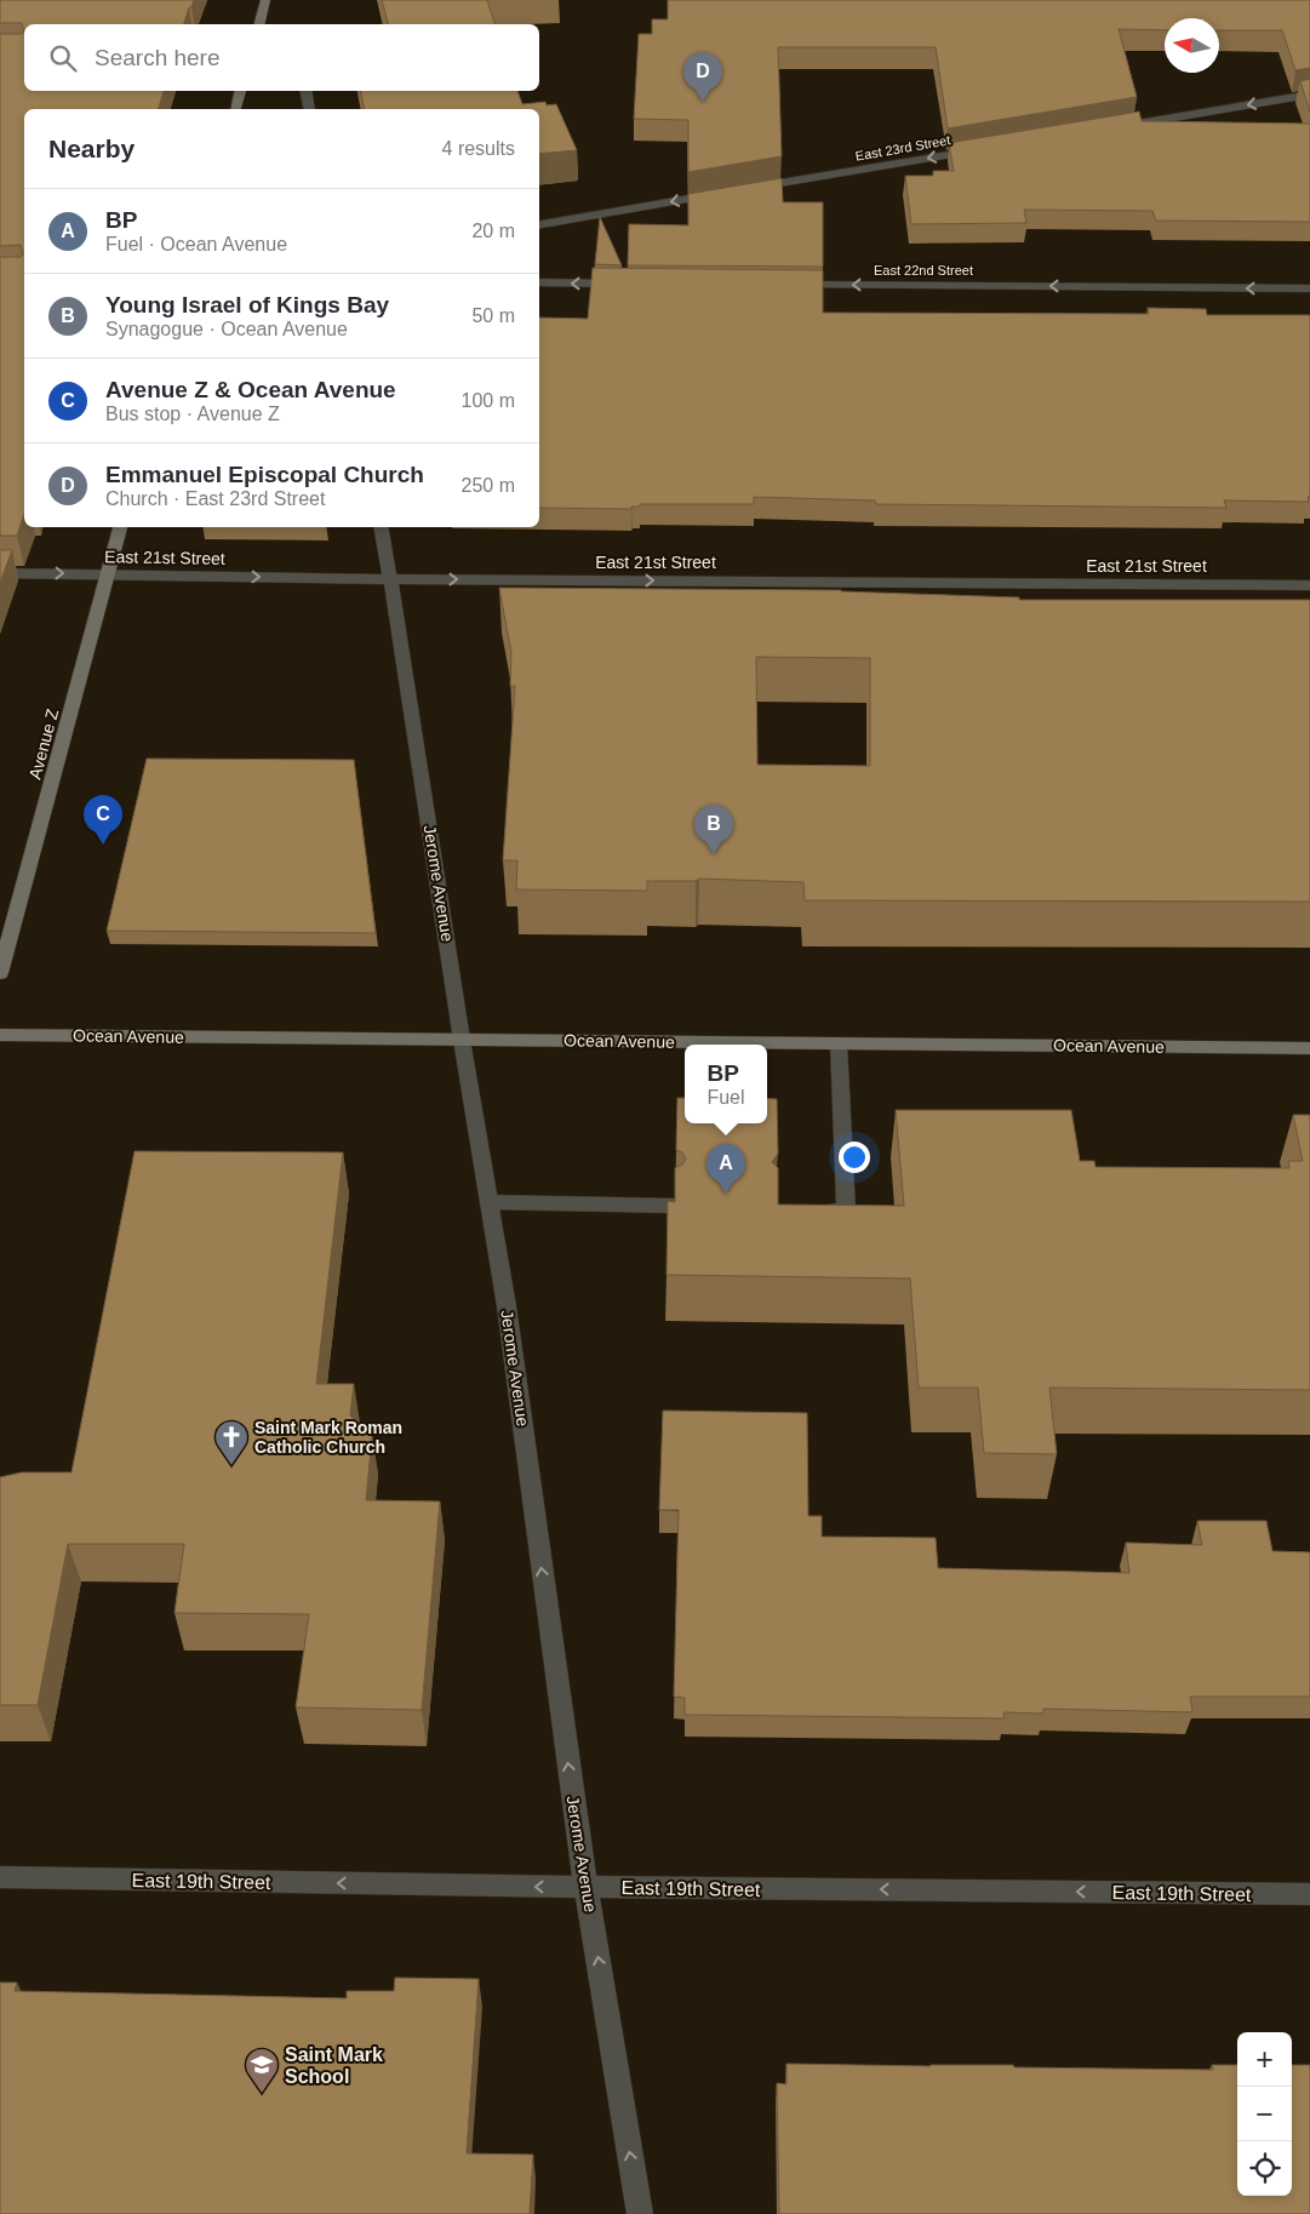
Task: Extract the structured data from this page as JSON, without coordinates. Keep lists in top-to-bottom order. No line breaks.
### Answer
{"streets":{"main road":["Avenue Z","Ocean Avenue"],"street":["East 23rd Street","East 22nd Street","East 21st Street","Jerome Avenue","East 19th Street"]},"crossings":[["East 21st Street","Avenue Z"],["East 21st Street","Jerome Avenue"],["Jerome Avenue","Ocean Avenue"],["Jerome Avenue","East 19th Street"]],"one_way":["East 23rd Street","East 22nd Street","East 21st Street","Jerome Avenue","East 19th Street"],"places":{"church":["Saint Mark Roman Catholic Church"],"school or university":["Saint Mark School"]},"north":"left","page":{"search":"Search here","pins":["D","C","B","A"],"heading":["Nearby","4 results"],"list":[{"mark":"A","name":"BP","note":"Fuel · Ocean Avenue","value":"20 m"},{"mark":"B","name":"Young Israel of Kings Bay","note":"Synagogue · Ocean Avenue","value":"50 m"},{"mark":"C","name":"Avenue Z & Ocean Avenue","note":"Bus stop · Avenue Z","value":"100 m"},{"mark":"D","name":"Emmanuel Episcopal Church","note":"Church · East 23rd Street","value":"250 m"}],"popup":["BP","Fuel"],"map_buttons":["+","−"]}}
